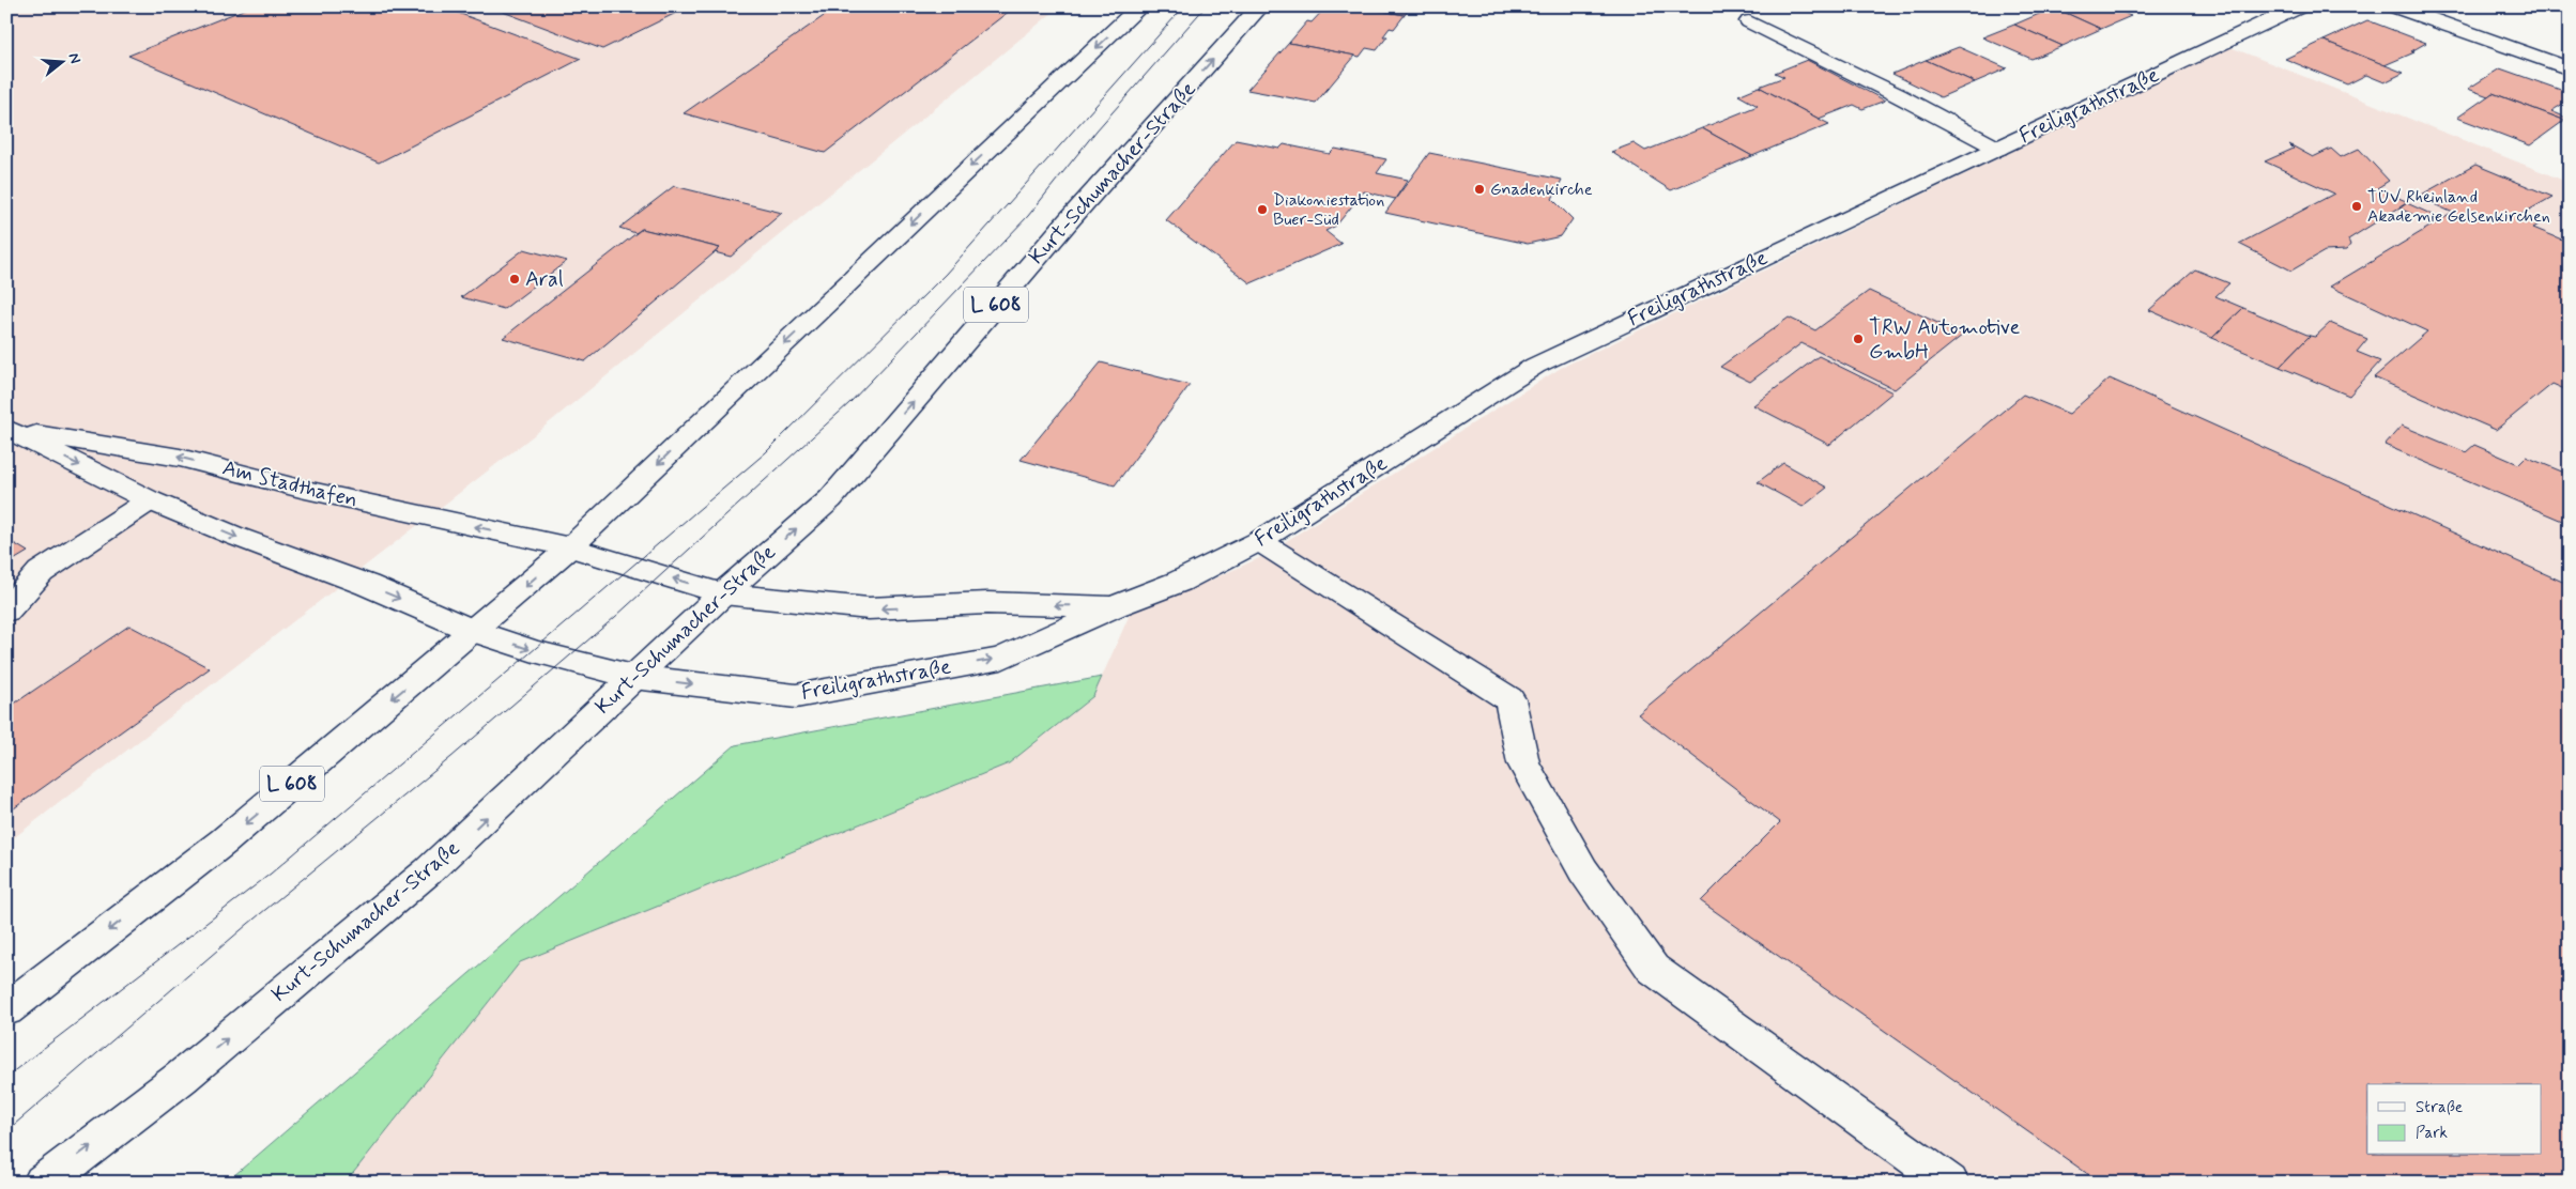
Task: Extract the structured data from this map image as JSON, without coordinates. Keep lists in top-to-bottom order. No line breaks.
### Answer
{"streets":{"street":["Freiligrathstraße","Kurt-Schumacher-Straße","L 608","Am Stadthafen"]},"crossings":[["Freiligrathstraße","Kurt-Schumacher-Straße"],["Freiligrathstraße","L 608"],["Freiligrathstraße","Am Stadthafen"],["L 608","Am Stadthafen"]],"places":["Gnadenkirche","TÜV Rheinland Akademie Gelsenkirchen","Diakoniestation Buer-Süd","Aral","TRW Automotive GmbH"],"legend":["Straße","Park"],"north":"right"}
